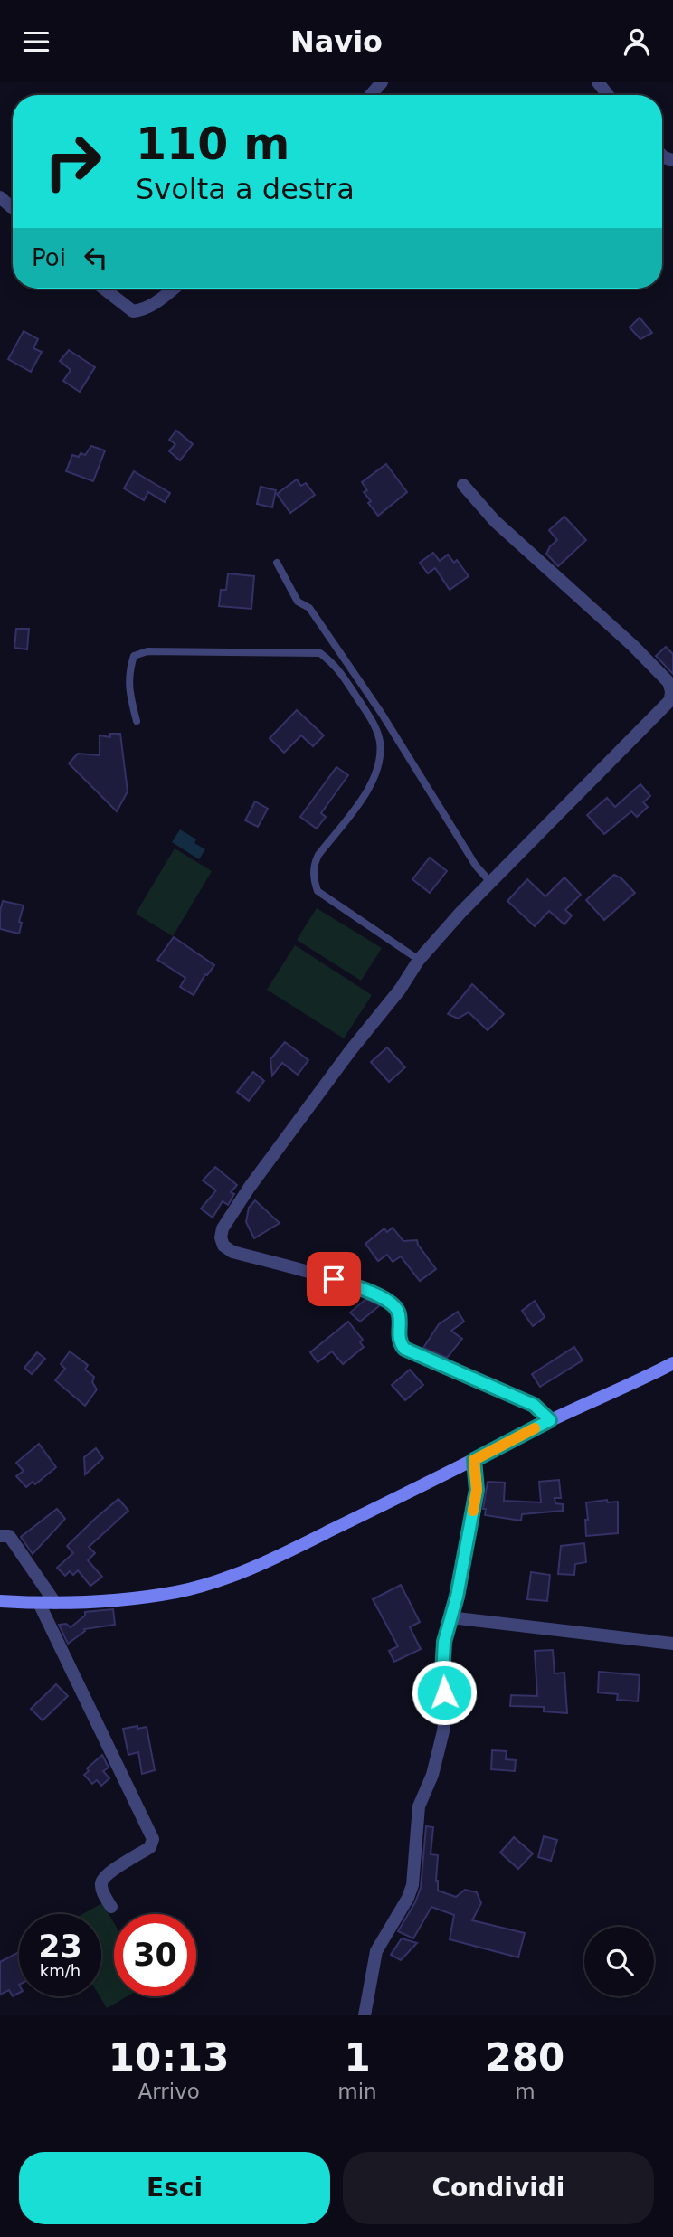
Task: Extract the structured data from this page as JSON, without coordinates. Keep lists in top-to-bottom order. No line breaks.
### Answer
{"page":{"header":"Navio","turn":["110 m","Svolta a destra"],"then":"Poi","speed":"23 km/h","limit":"30","eta":["10:13","Arrivo","1","min","280","m"],"buttons":["Esci","Condividi"]}}
